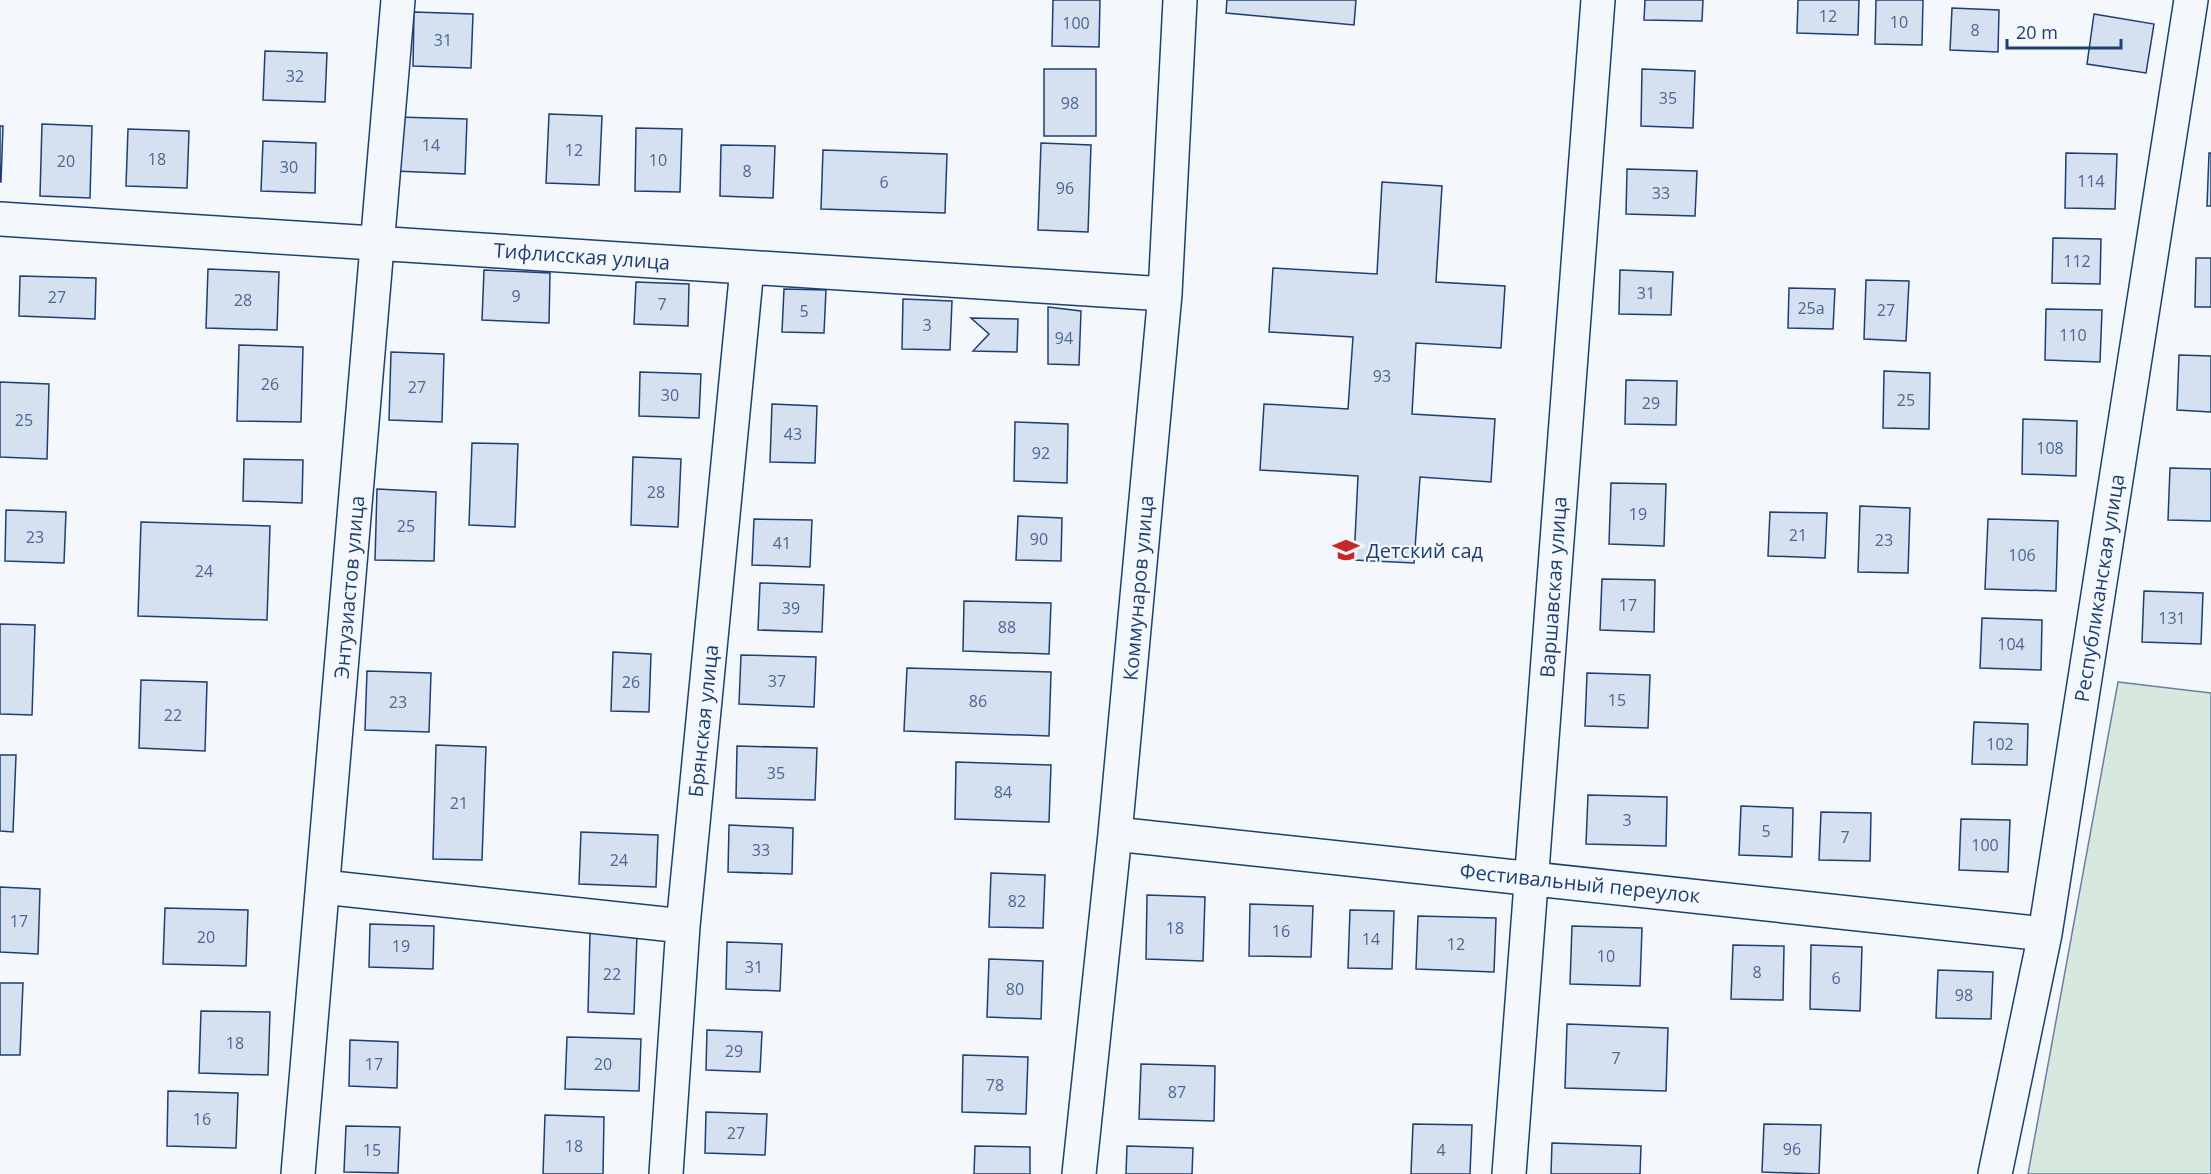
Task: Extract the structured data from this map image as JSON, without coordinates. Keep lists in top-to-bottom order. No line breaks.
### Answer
{"streets":{"street":["Тифлисская улица","Энтузиастов улица","Варшавская улица","Коммунаров улица","Республиканская улица","Брянская улица","Фестивальный переулок"]},"crossings":[["Тифлисская улица","Энтузиастов улица"],["Тифлисская улица","Коммунаров улица"],["Тифлисская улица","Брянская улица"],["Варшавская улица","Фестивальный переулок"],["Коммунаров улица","Фестивальный переулок"],["Республиканская улица","Фестивальный переулок"]],"places":{"school or university":["Детский сад"]},"house_numbers":["12","10","100","8","31","32","35","98","14","12","18","10","20","30","8","114","6","96","33","112","31","9","27","28","7","25a","27","5","3","110","94","93","26","27","30","25","29","25","43","108","92","28","19","25","21","23","90","23","41","106","24","17","39","131","88","104","37","26","15","86","23","22","102","35","84","21","3","5","7","100","33","24","82","17","18","16","20","14","12","19","10","31","8","22","6","80","98","18","29","7","17","20","78","87","16","27","18","96","15","4"],"scale_bar":"20 m"}
